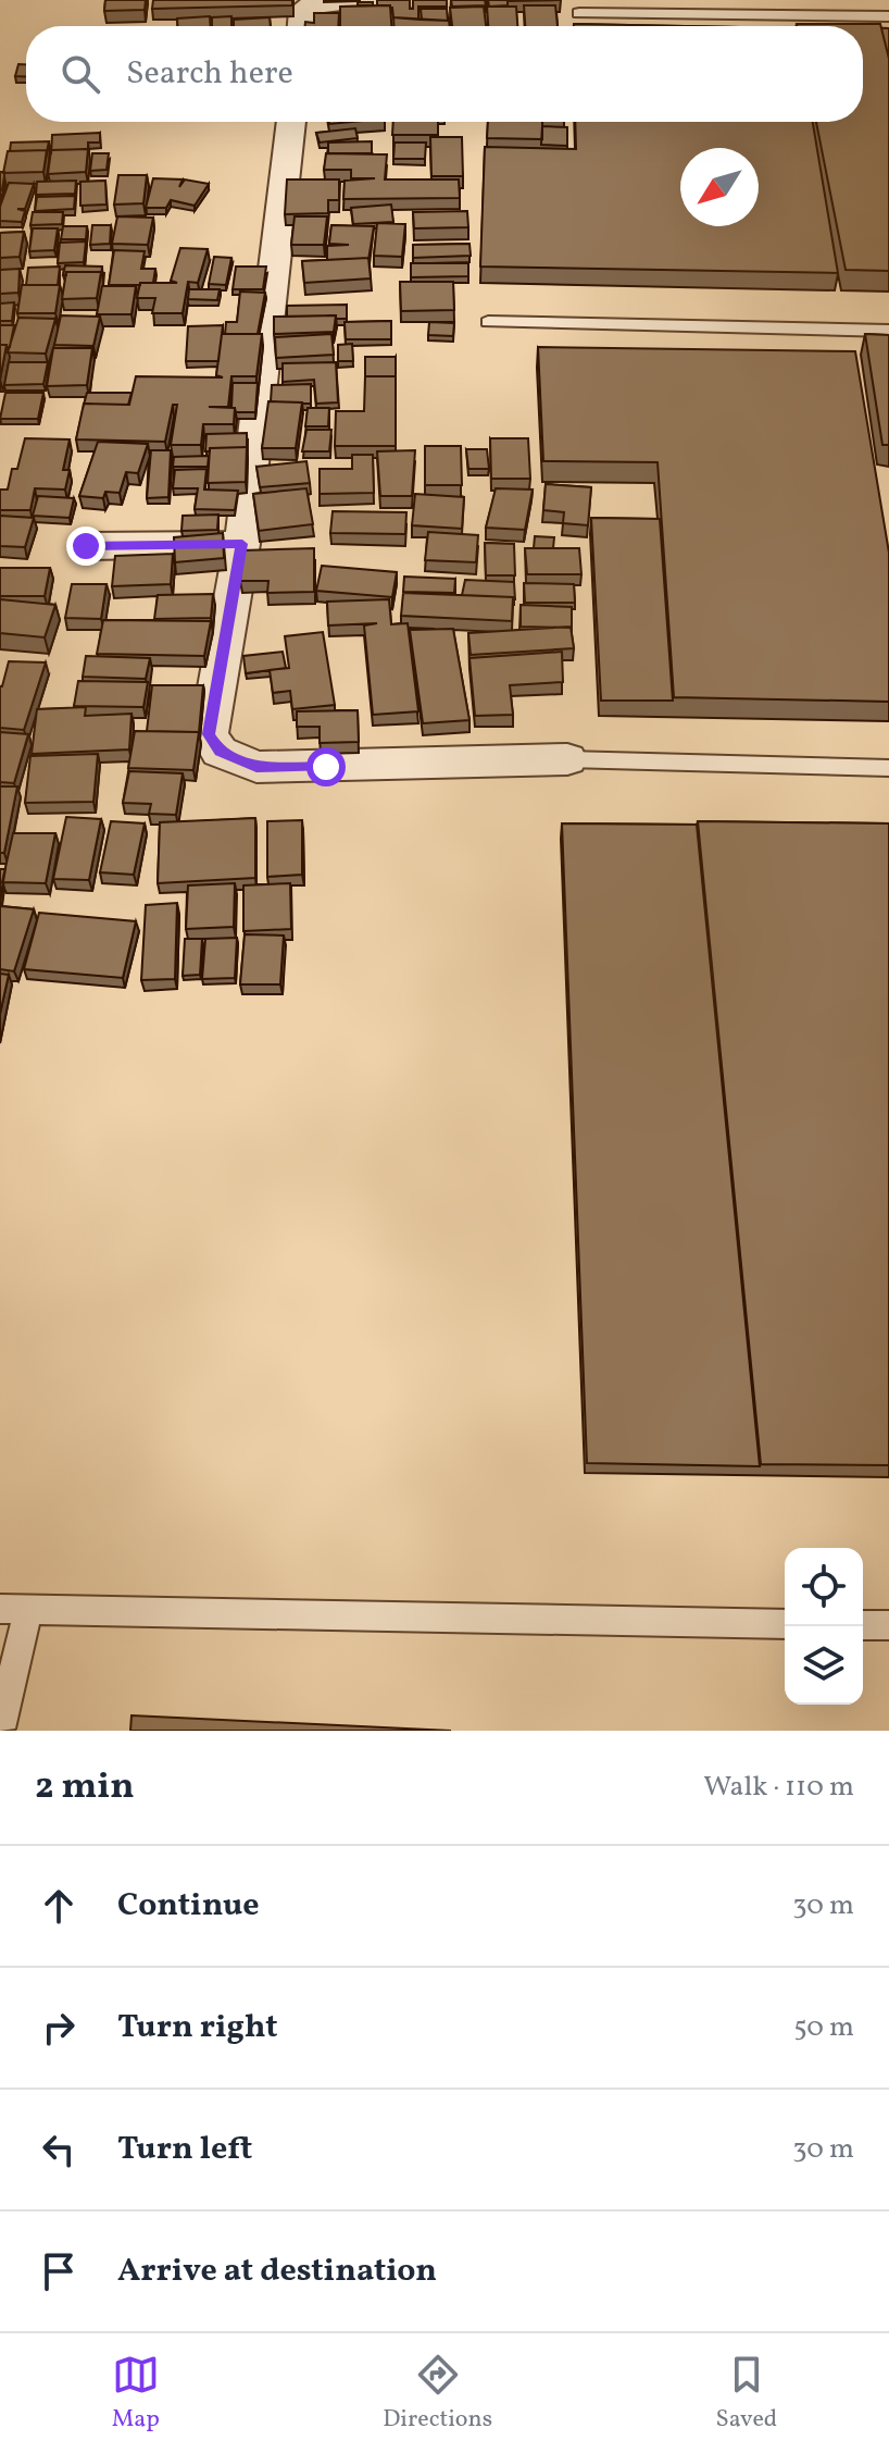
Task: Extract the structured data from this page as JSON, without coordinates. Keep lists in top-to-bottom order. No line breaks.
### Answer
{"north":"bottom left","page":{"search":"Search here","heading":["2 min","Walk · 110 m"],"list":[["Continue","30 m"],["Turn right","50 m"],["Turn left","30 m"],"Arrive at destination"],"nav":["Map","Directions","Saved"]}}
